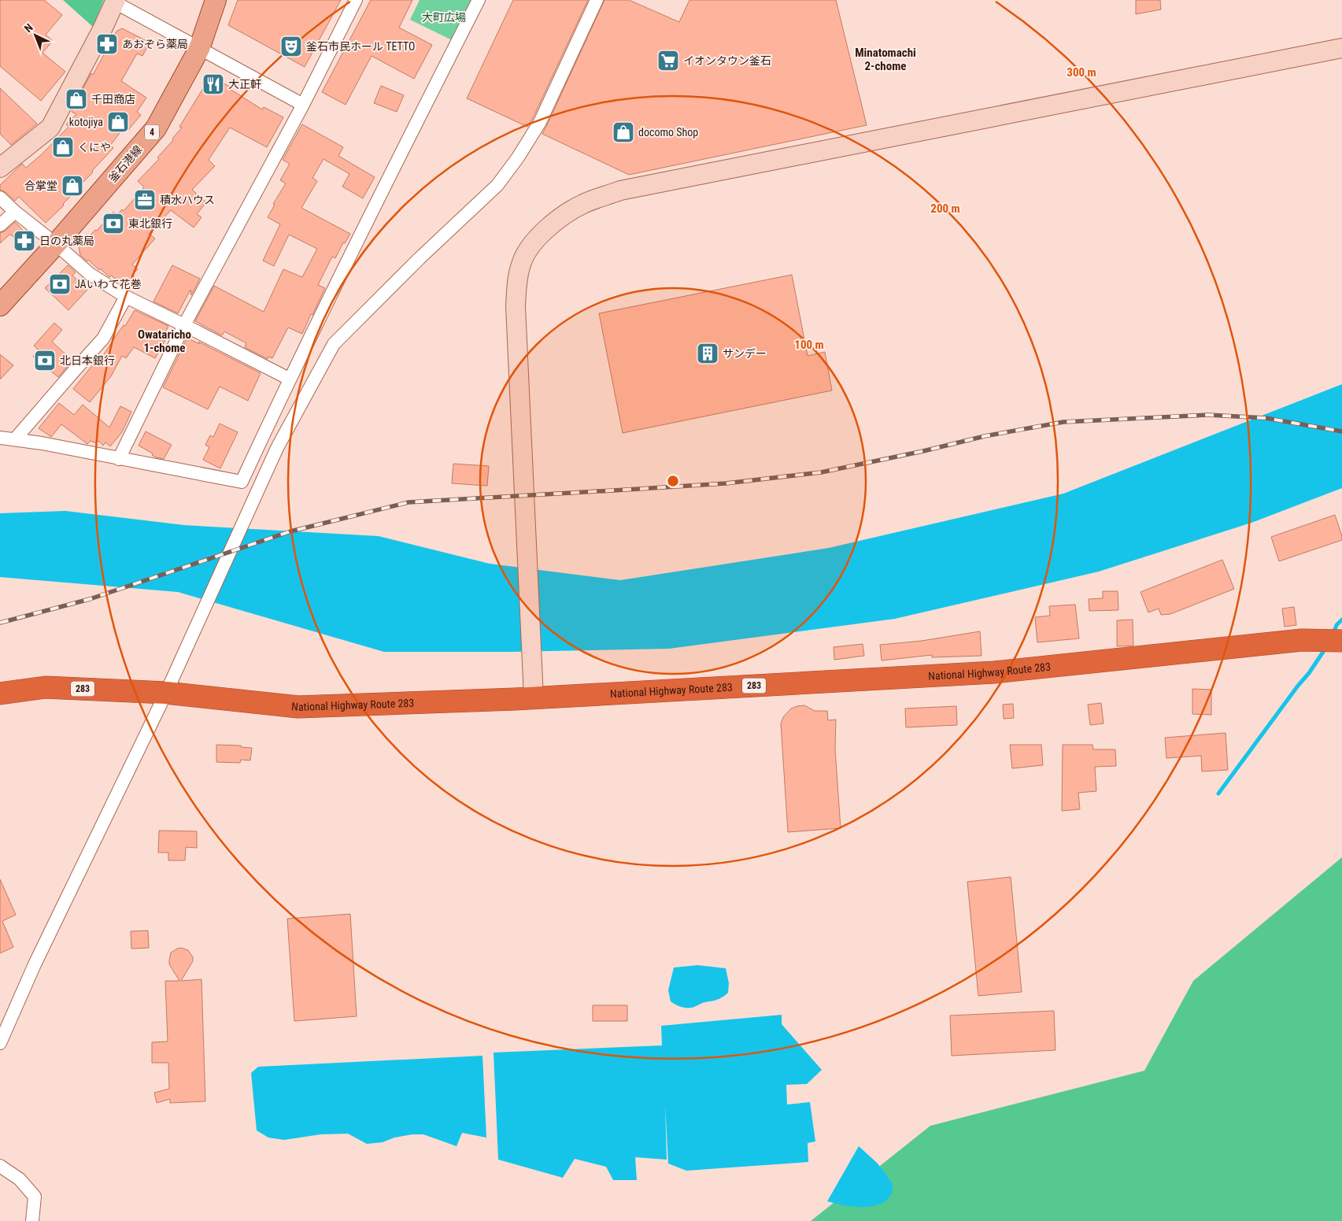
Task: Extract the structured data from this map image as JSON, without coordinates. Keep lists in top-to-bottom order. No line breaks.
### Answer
{"streets":{"highway":["National Highway Route 283","283"],"main road":["4","釜石港線"]},"districts":["Minatomachi 2-chome","Owataricho 1-chome"],"parks":["大町広場"],"places":{"pharmacy":["あおぞら薬局","日の丸薬局"],"theatre":["釜石市民ホール TETTO"],"supermarket":["イオンタウン釜石"],"restaurant":["大正軒"],"shop":["千田商店","kotojiya","docomo Shop","くにや","合掌堂"],"office":["積水ハウス"],"bank":["東北銀行","JAいわて花巻","北日本銀行"],"building":["サンデー"]},"north":"top left","rings":["300 m","200 m","100 m"]}
